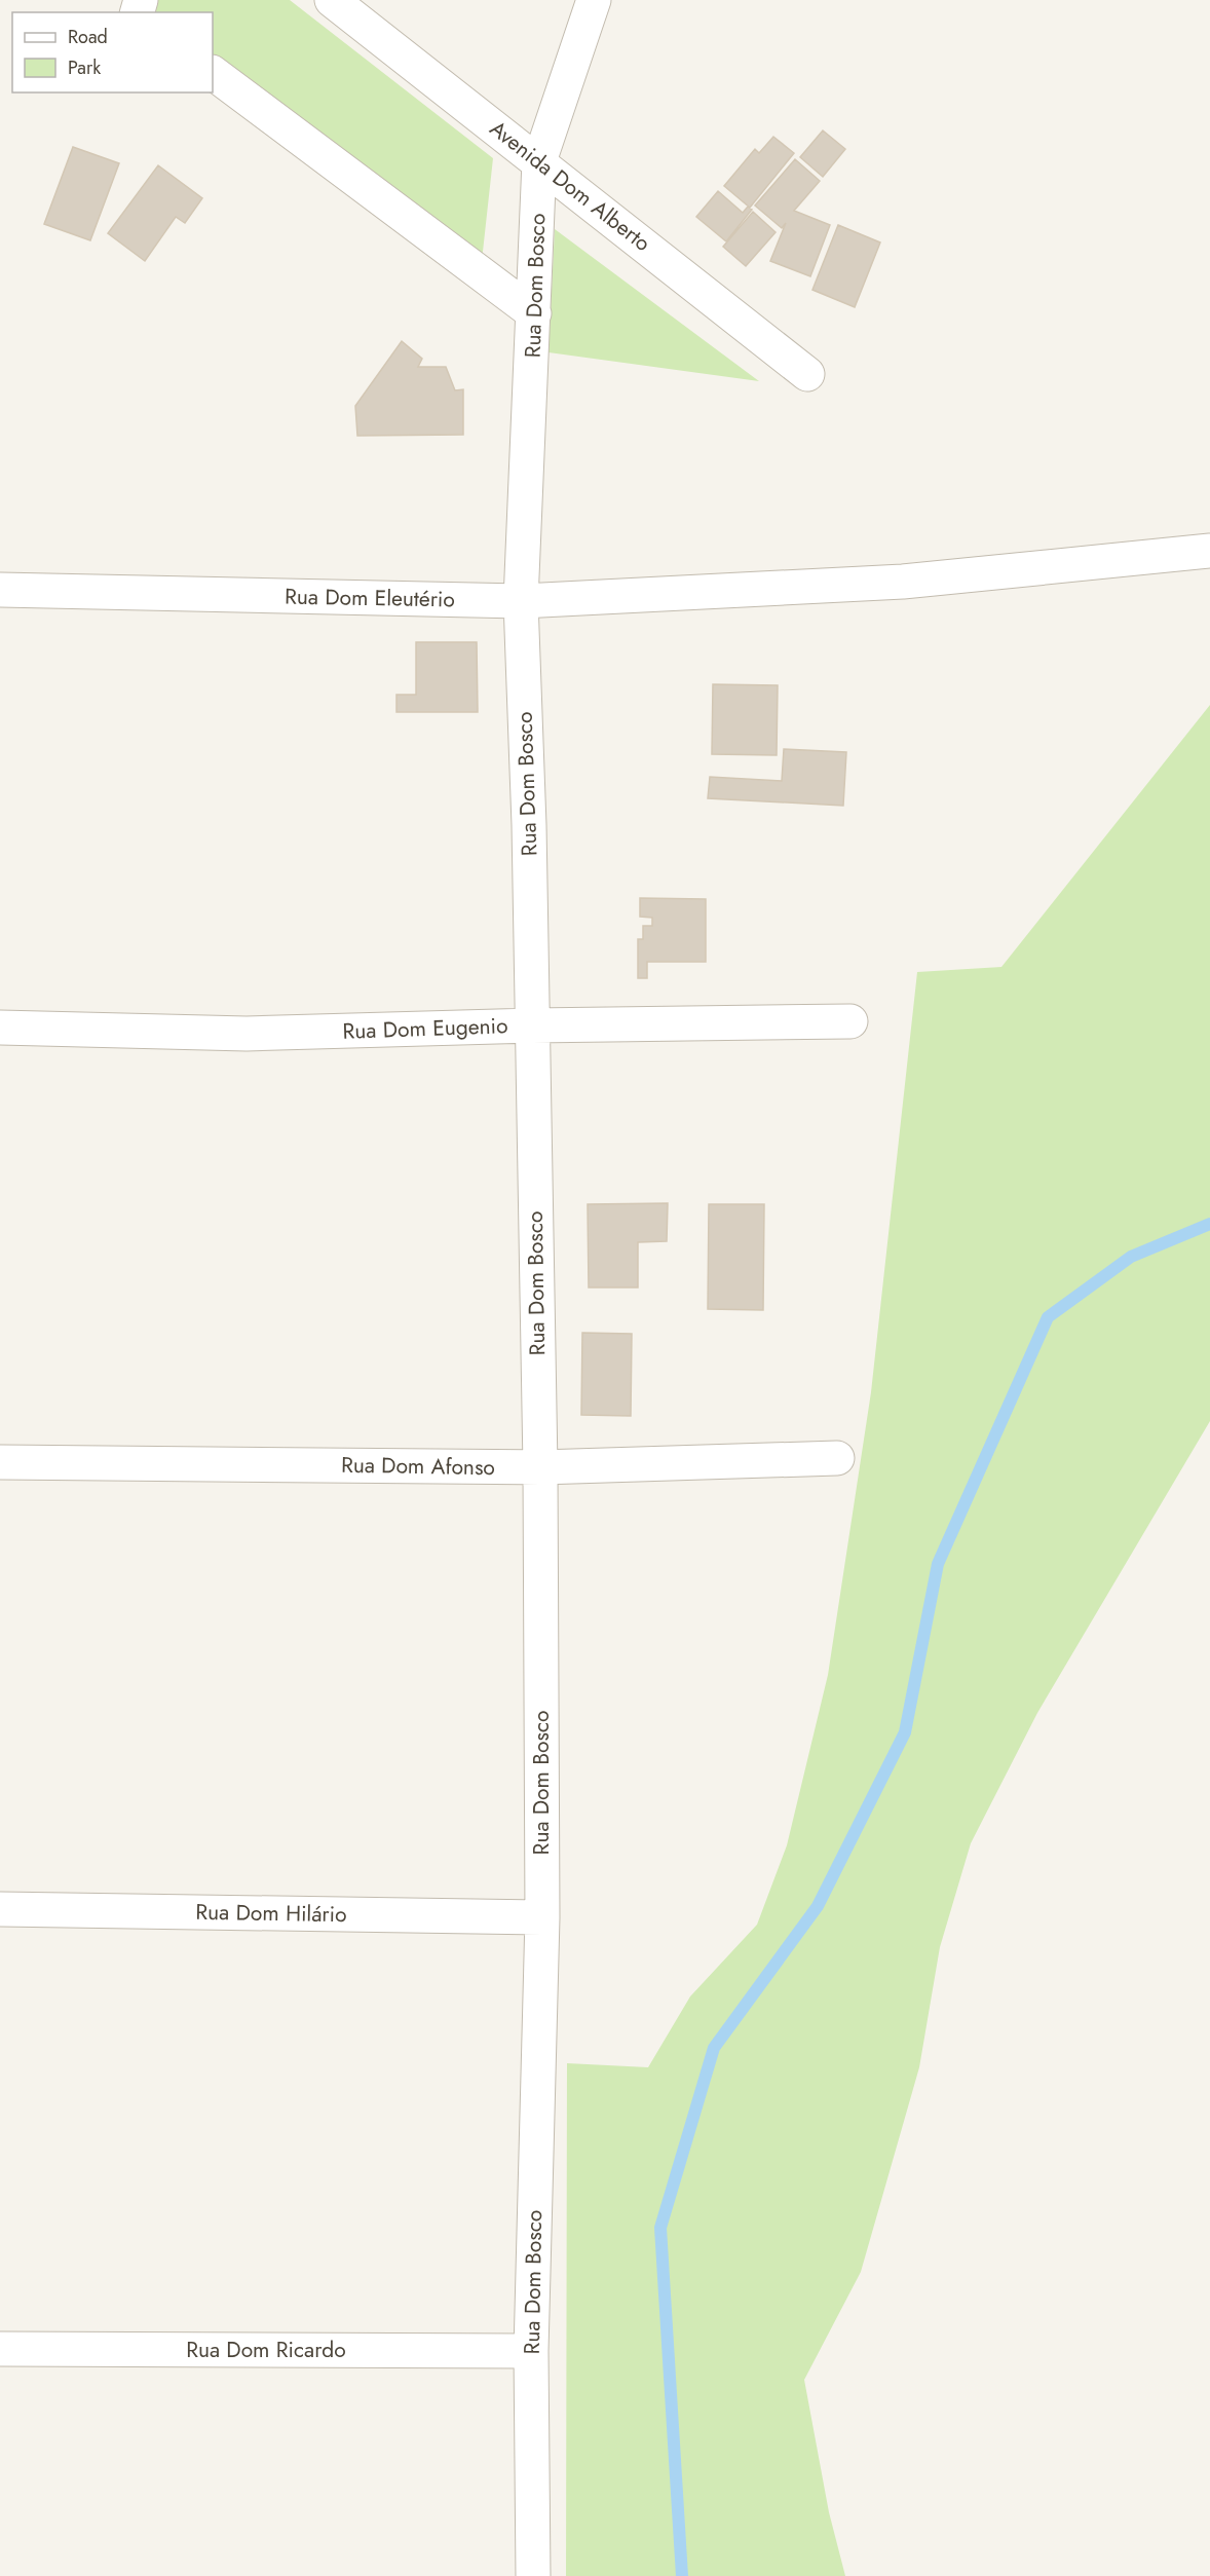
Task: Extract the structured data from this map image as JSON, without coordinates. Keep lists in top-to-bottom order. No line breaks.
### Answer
{"streets":{"street":["Avenida Dom Alberto","Rua Dom Bosco","Rua Dom Eleutério","Rua Dom Eugenio","Rua Dom Afonso","Rua Dom Hilário","Rua Dom Ricardo"]},"crossings":[["Avenida Dom Alberto","Rua Dom Bosco"],["Rua Dom Bosco","Rua Dom Eleutério"],["Rua Dom Bosco","Rua Dom Eugenio"],["Rua Dom Bosco","Rua Dom Afonso"],["Rua Dom Bosco","Rua Dom Hilário"],["Rua Dom Bosco","Rua Dom Ricardo"]],"legend":["Road","Park"]}
